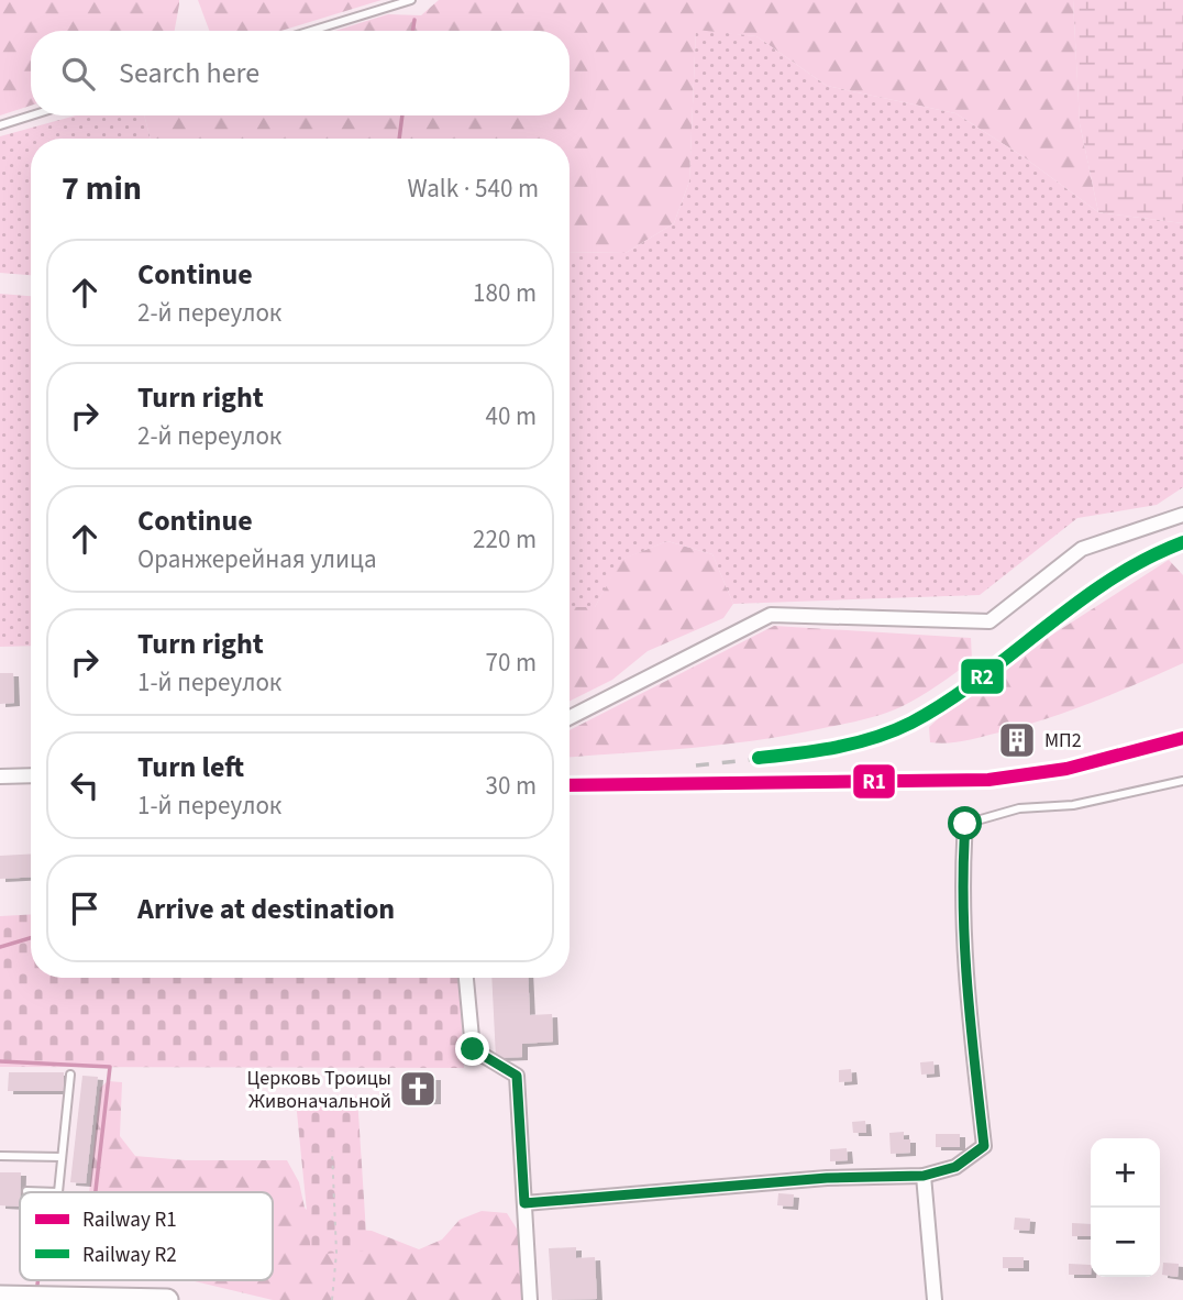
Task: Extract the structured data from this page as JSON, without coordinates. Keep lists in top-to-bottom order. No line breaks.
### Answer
{"places":{"building":["МП2"],"church":["Церковь Троицы Живоначальной"]},"lines":["rail line R2","rail line R1"],"legend":["Railway R1","Railway R2"],"page":{"search":"Search here","heading":["7 min","Walk · 540 m"],"list":[["Continue","2-й переулок","180 m"],["Turn right","2-й переулок","40 m"],["Continue","Оранжерейная улица","220 m"],["Turn right","1-й переулок","70 m"],["Turn left","1-й переулок","30 m"],"Arrive at destination"],"map_buttons":["+","−"]}}
